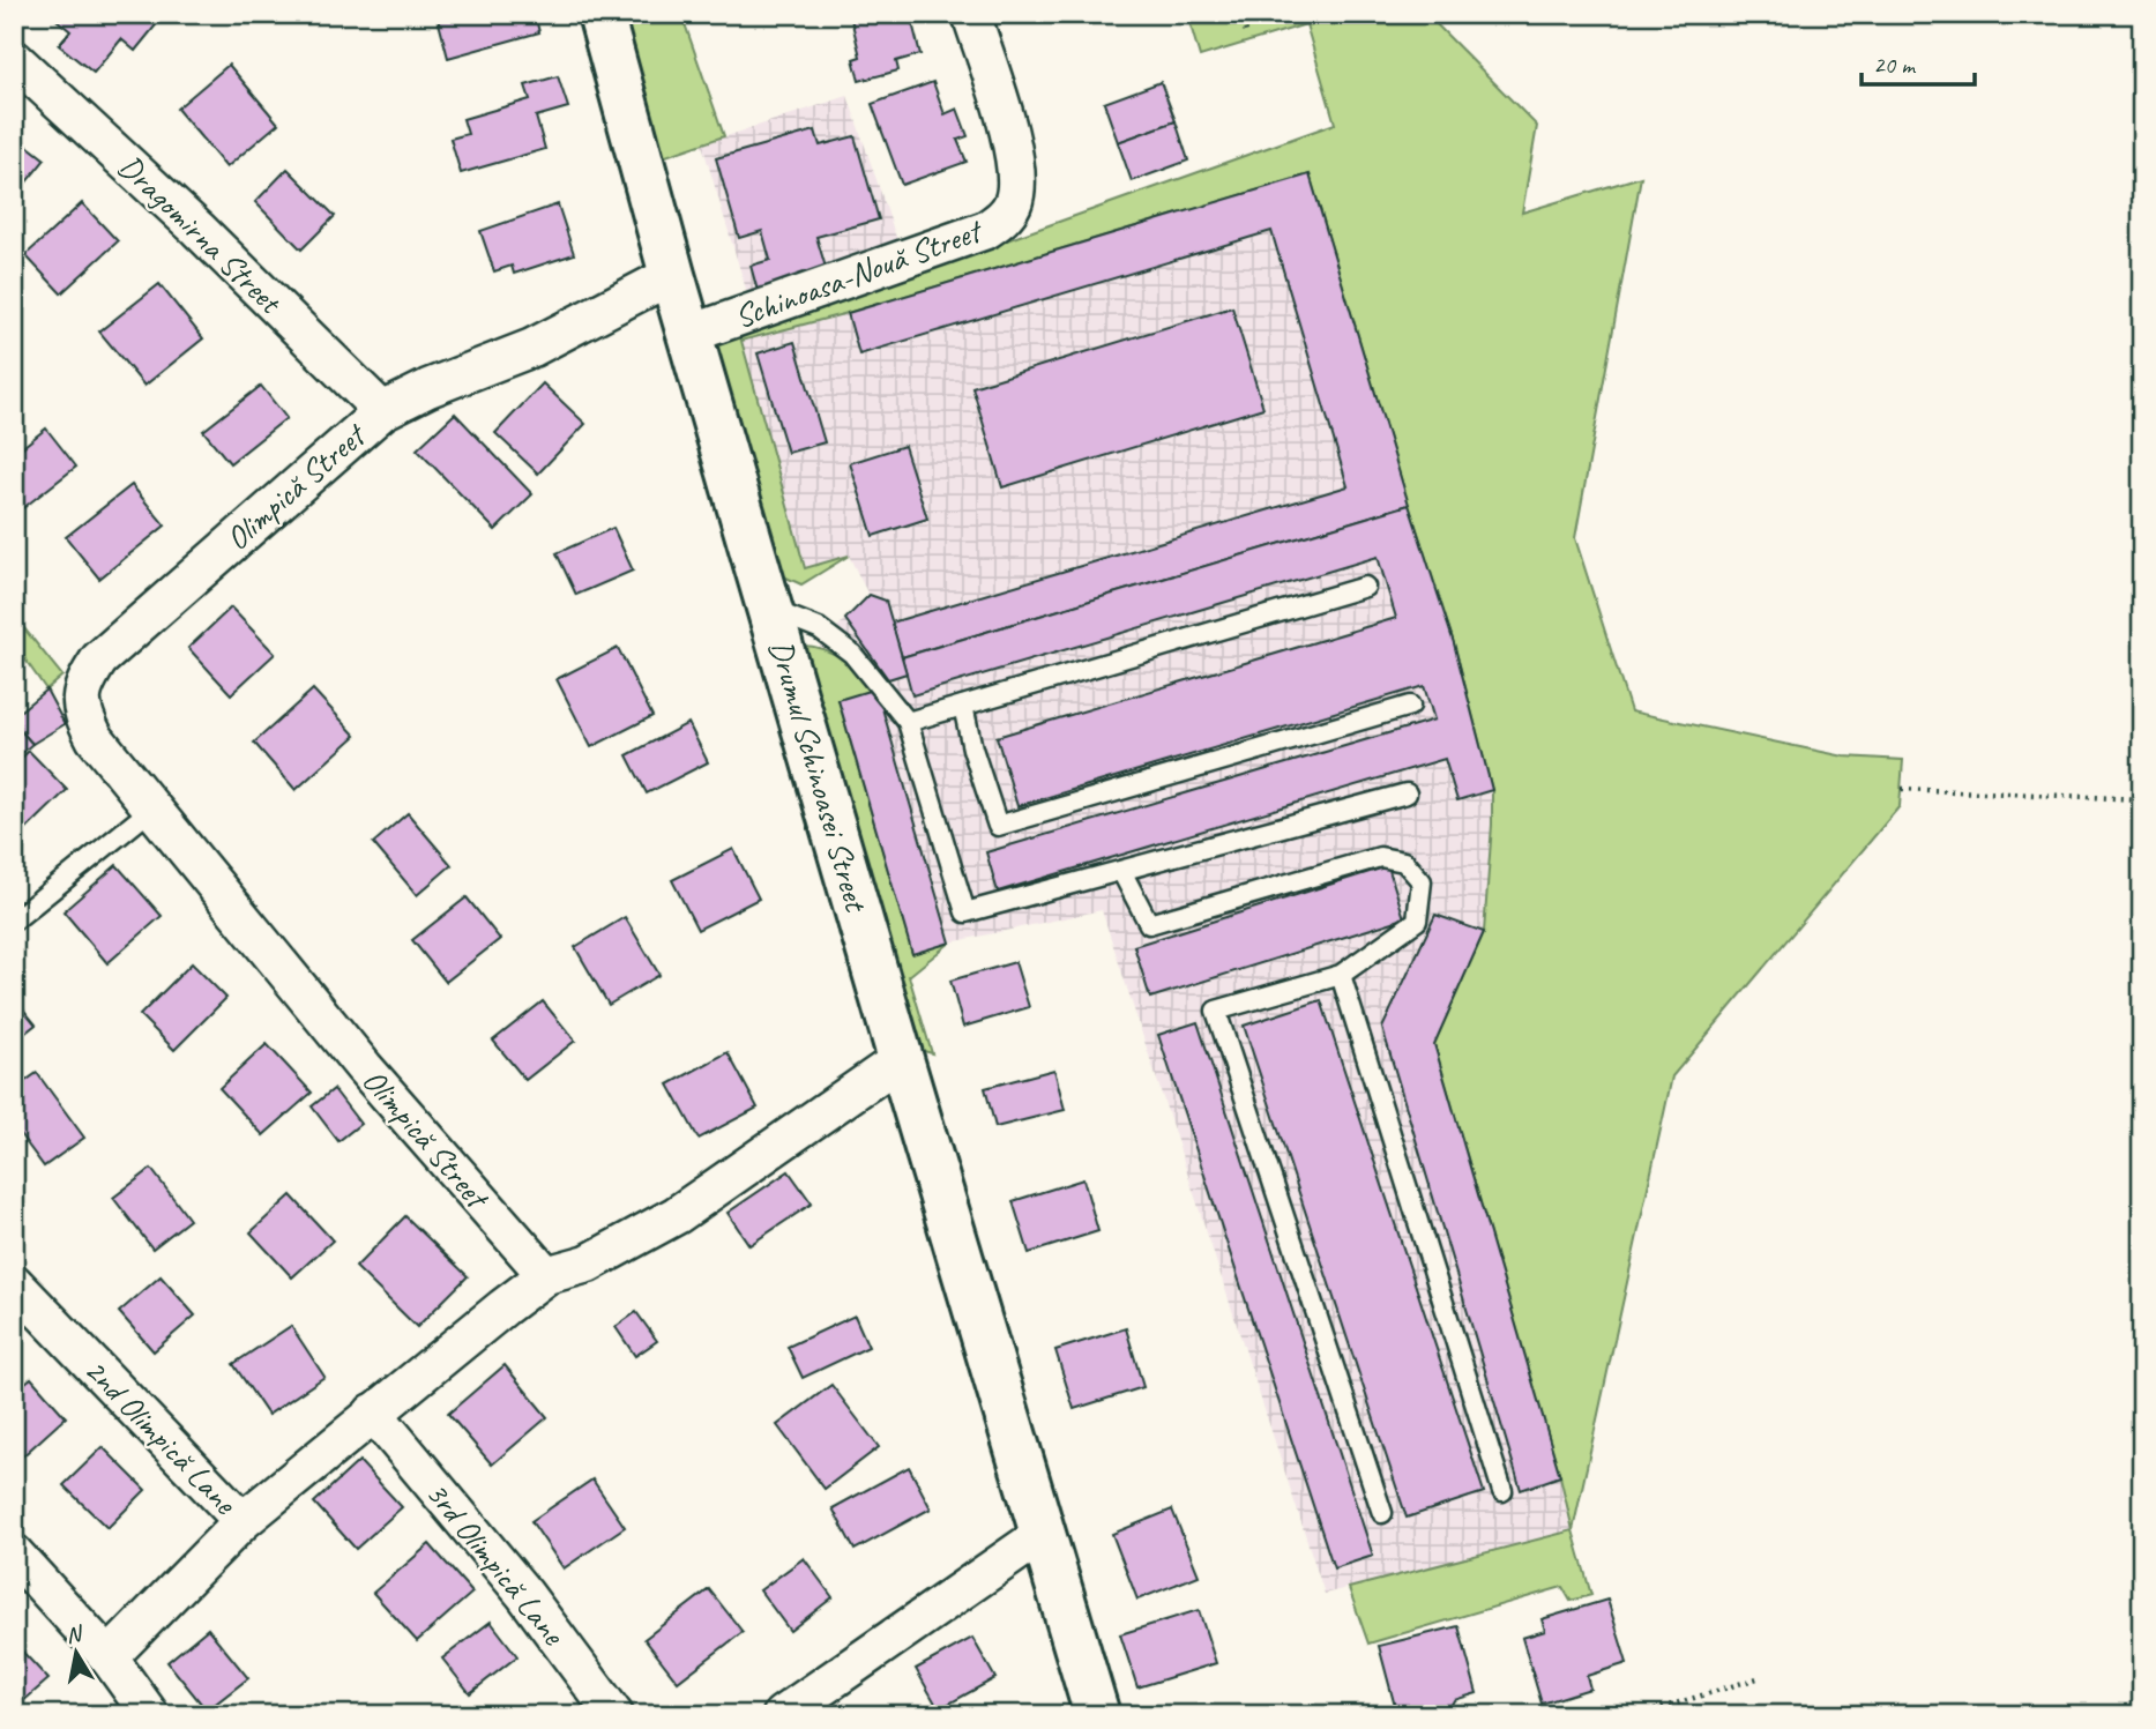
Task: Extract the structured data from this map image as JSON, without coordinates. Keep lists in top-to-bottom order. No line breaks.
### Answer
{"streets":{"street":["Dragomirna Street","Schinoasa-Nouă Street","Olimpică Street","Drumul Schinoasei Street","2nd Olimpică Lane","3rd Olimpică Lane"]},"crossings":[["Dragomirna Street","Olimpică Street"],["Schinoasa-Nouă Street","Drumul Schinoasei Street"],["Olimpică Street","Drumul Schinoasei Street"]],"scale_bar":"20 m","north":"top"}
